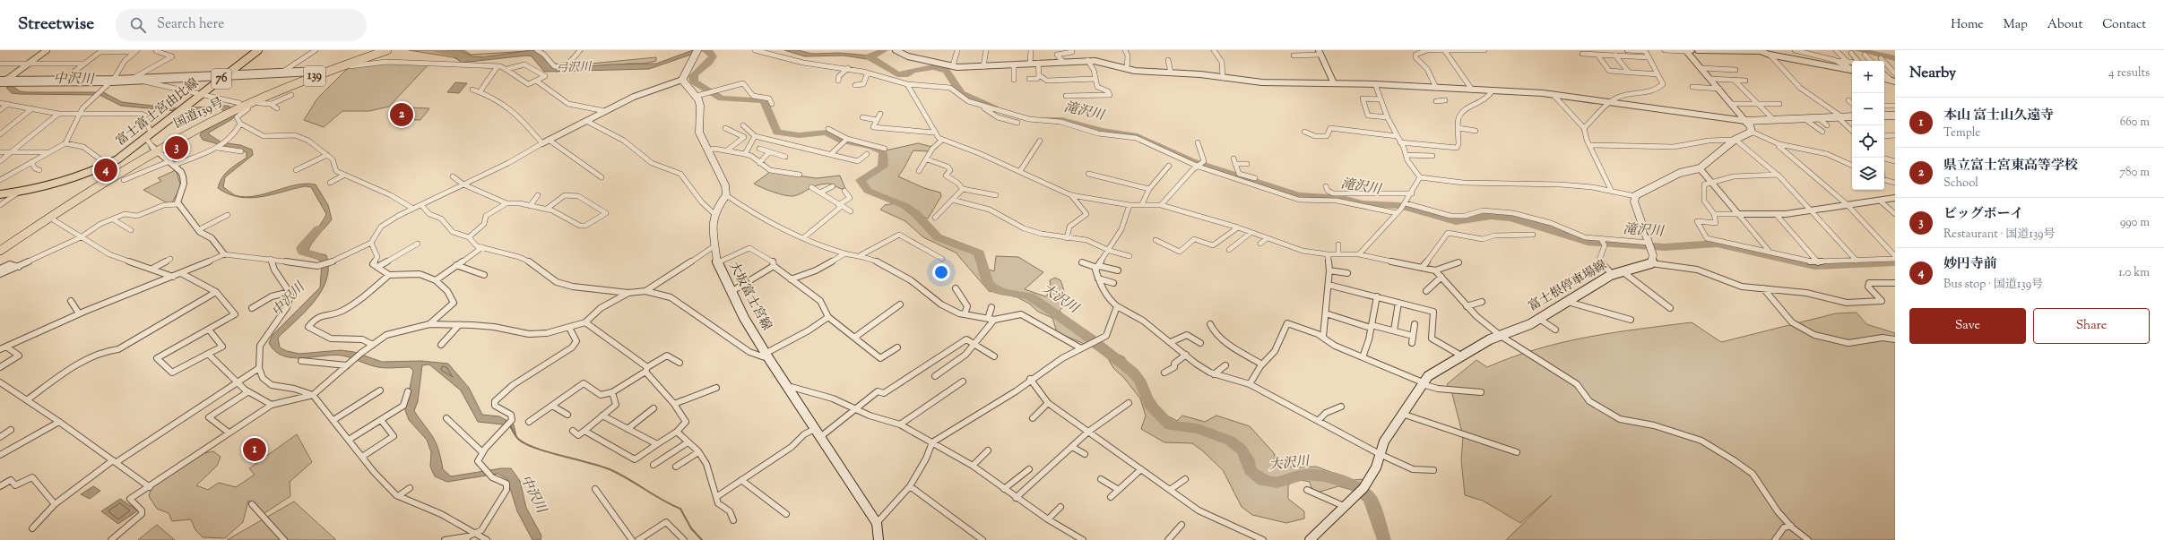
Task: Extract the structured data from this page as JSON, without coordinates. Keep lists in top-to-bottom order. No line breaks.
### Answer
{"streets":{"highway":["139","国道139号"],"main road":["76","富士富士宮由比線","富士根停車場線","大坂富士宮線"]},"water":["弓沢川","中沢川","滝沢川","大沢川"],"page":{"header":"Streetwise","search":"Search here","nav":["Home","Map","About","Contact"],"heading":["Nearby","4 results"],"map_buttons":["+","−"],"list":[{"mark":"1","name":"本山 富士山久遠寺","note":"Temple","value":"660 m"},{"mark":"2","name":"県立富士宮東高等学校","note":"School","value":"780 m"},{"mark":"3","name":"ビッグボーイ","note":"Restaurant · 国道139号","value":"990 m"},{"mark":"4","name":"妙円寺前","note":"Bus stop · 国道139号","value":"1.0 km"}],"pins":["2","3","4","1"],"buttons":["Save","Share"]}}
